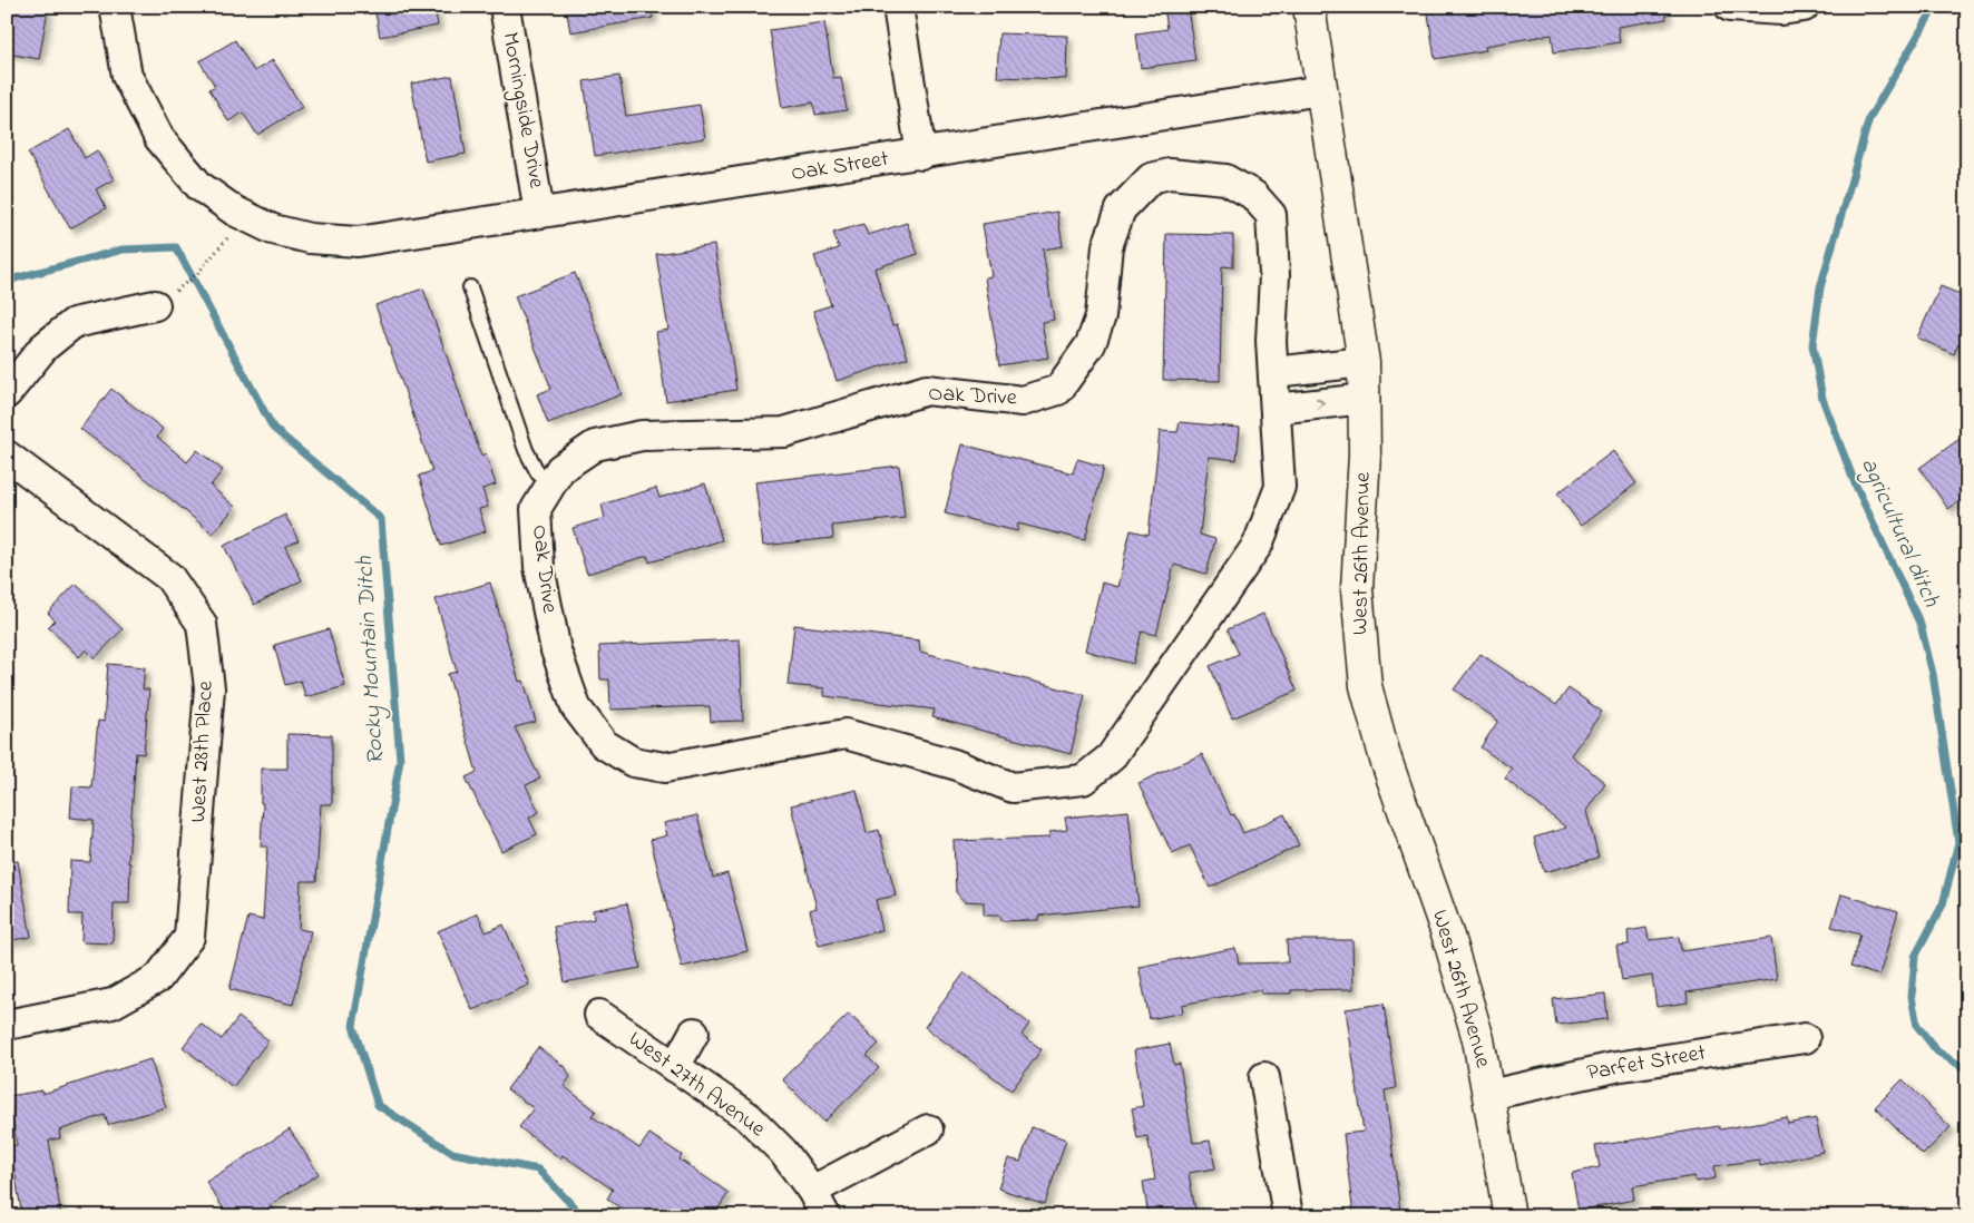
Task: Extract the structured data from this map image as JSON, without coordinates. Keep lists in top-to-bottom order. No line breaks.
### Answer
{"streets":{"street":["Morningside Drive","Oak Street","Oak Drive","West 26th Avenue","West 28th Place","Parfet Street","West 27th Avenue"]},"crossings":[["Morningside Drive","Oak Street"],["Oak Street","West 26th Avenue"],["West 26th Avenue","Parfet Street"]],"water":["agricultural ditch","Rocky Mountain Ditch"]}
